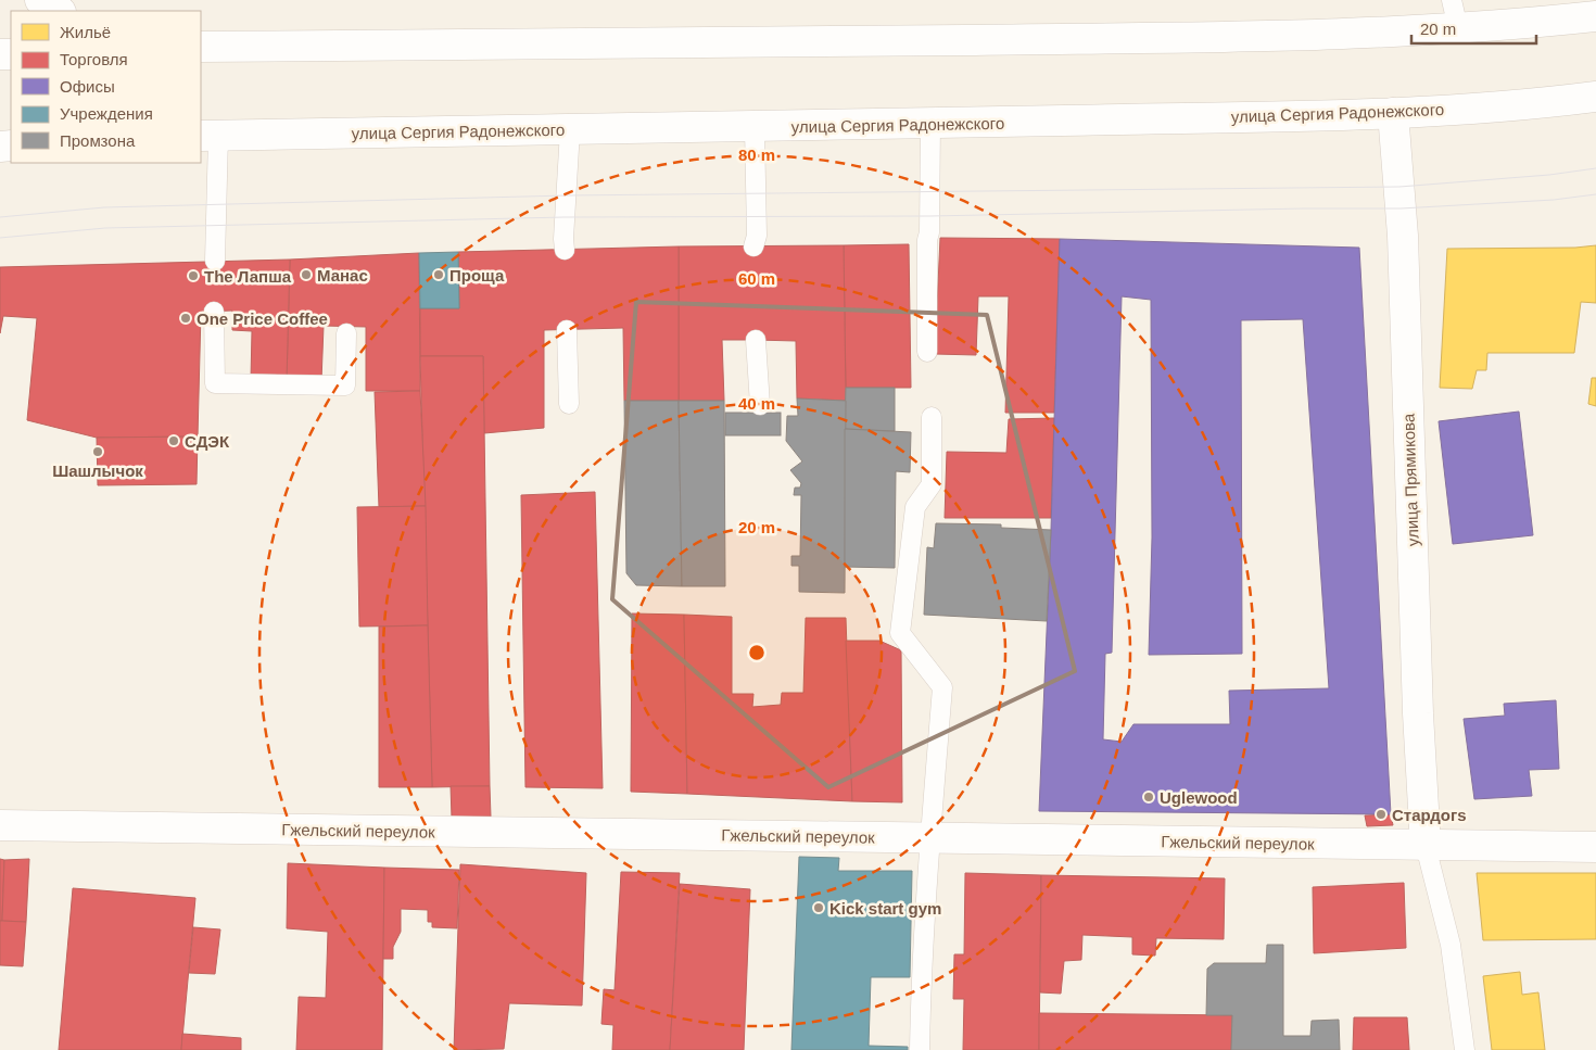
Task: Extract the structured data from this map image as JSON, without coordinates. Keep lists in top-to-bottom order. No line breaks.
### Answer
{"streets":{"main road":["улица Сергия Радонежского","улица Прямикова","Гжельский переулок"]},"crossings":[["улица Сергия Радонежского","улица Прямикова"],["улица Прямикова","Гжельский переулок"]],"places":["Манас","Проща","The Лапша","One Price Coffee","СДЭК","Шашлычок","Uglewood","Стардогs","Kick start gym"],"legend":["Жильё","Торговля","Офисы","Учреждения","Промзона"],"scale_bar":"20 m","rings":["80 m","60 m","40 m","20 m"]}
